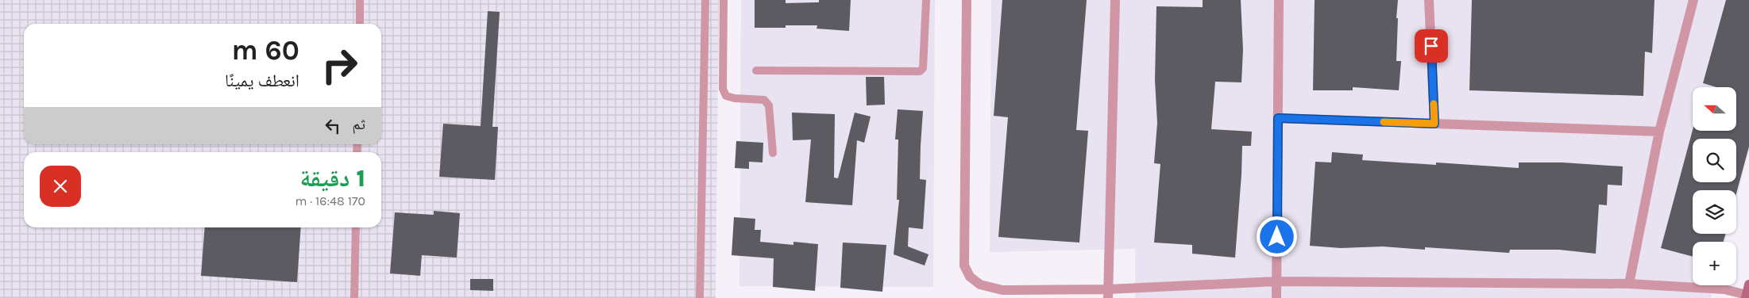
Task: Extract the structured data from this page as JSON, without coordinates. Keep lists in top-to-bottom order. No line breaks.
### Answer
{"north":"left","page":{"turn":["60 m","انعطف يمينًا"],"map_buttons":"+","then":"ثم","heading":["1 دقيقة","170 m · 16:48"]}}
